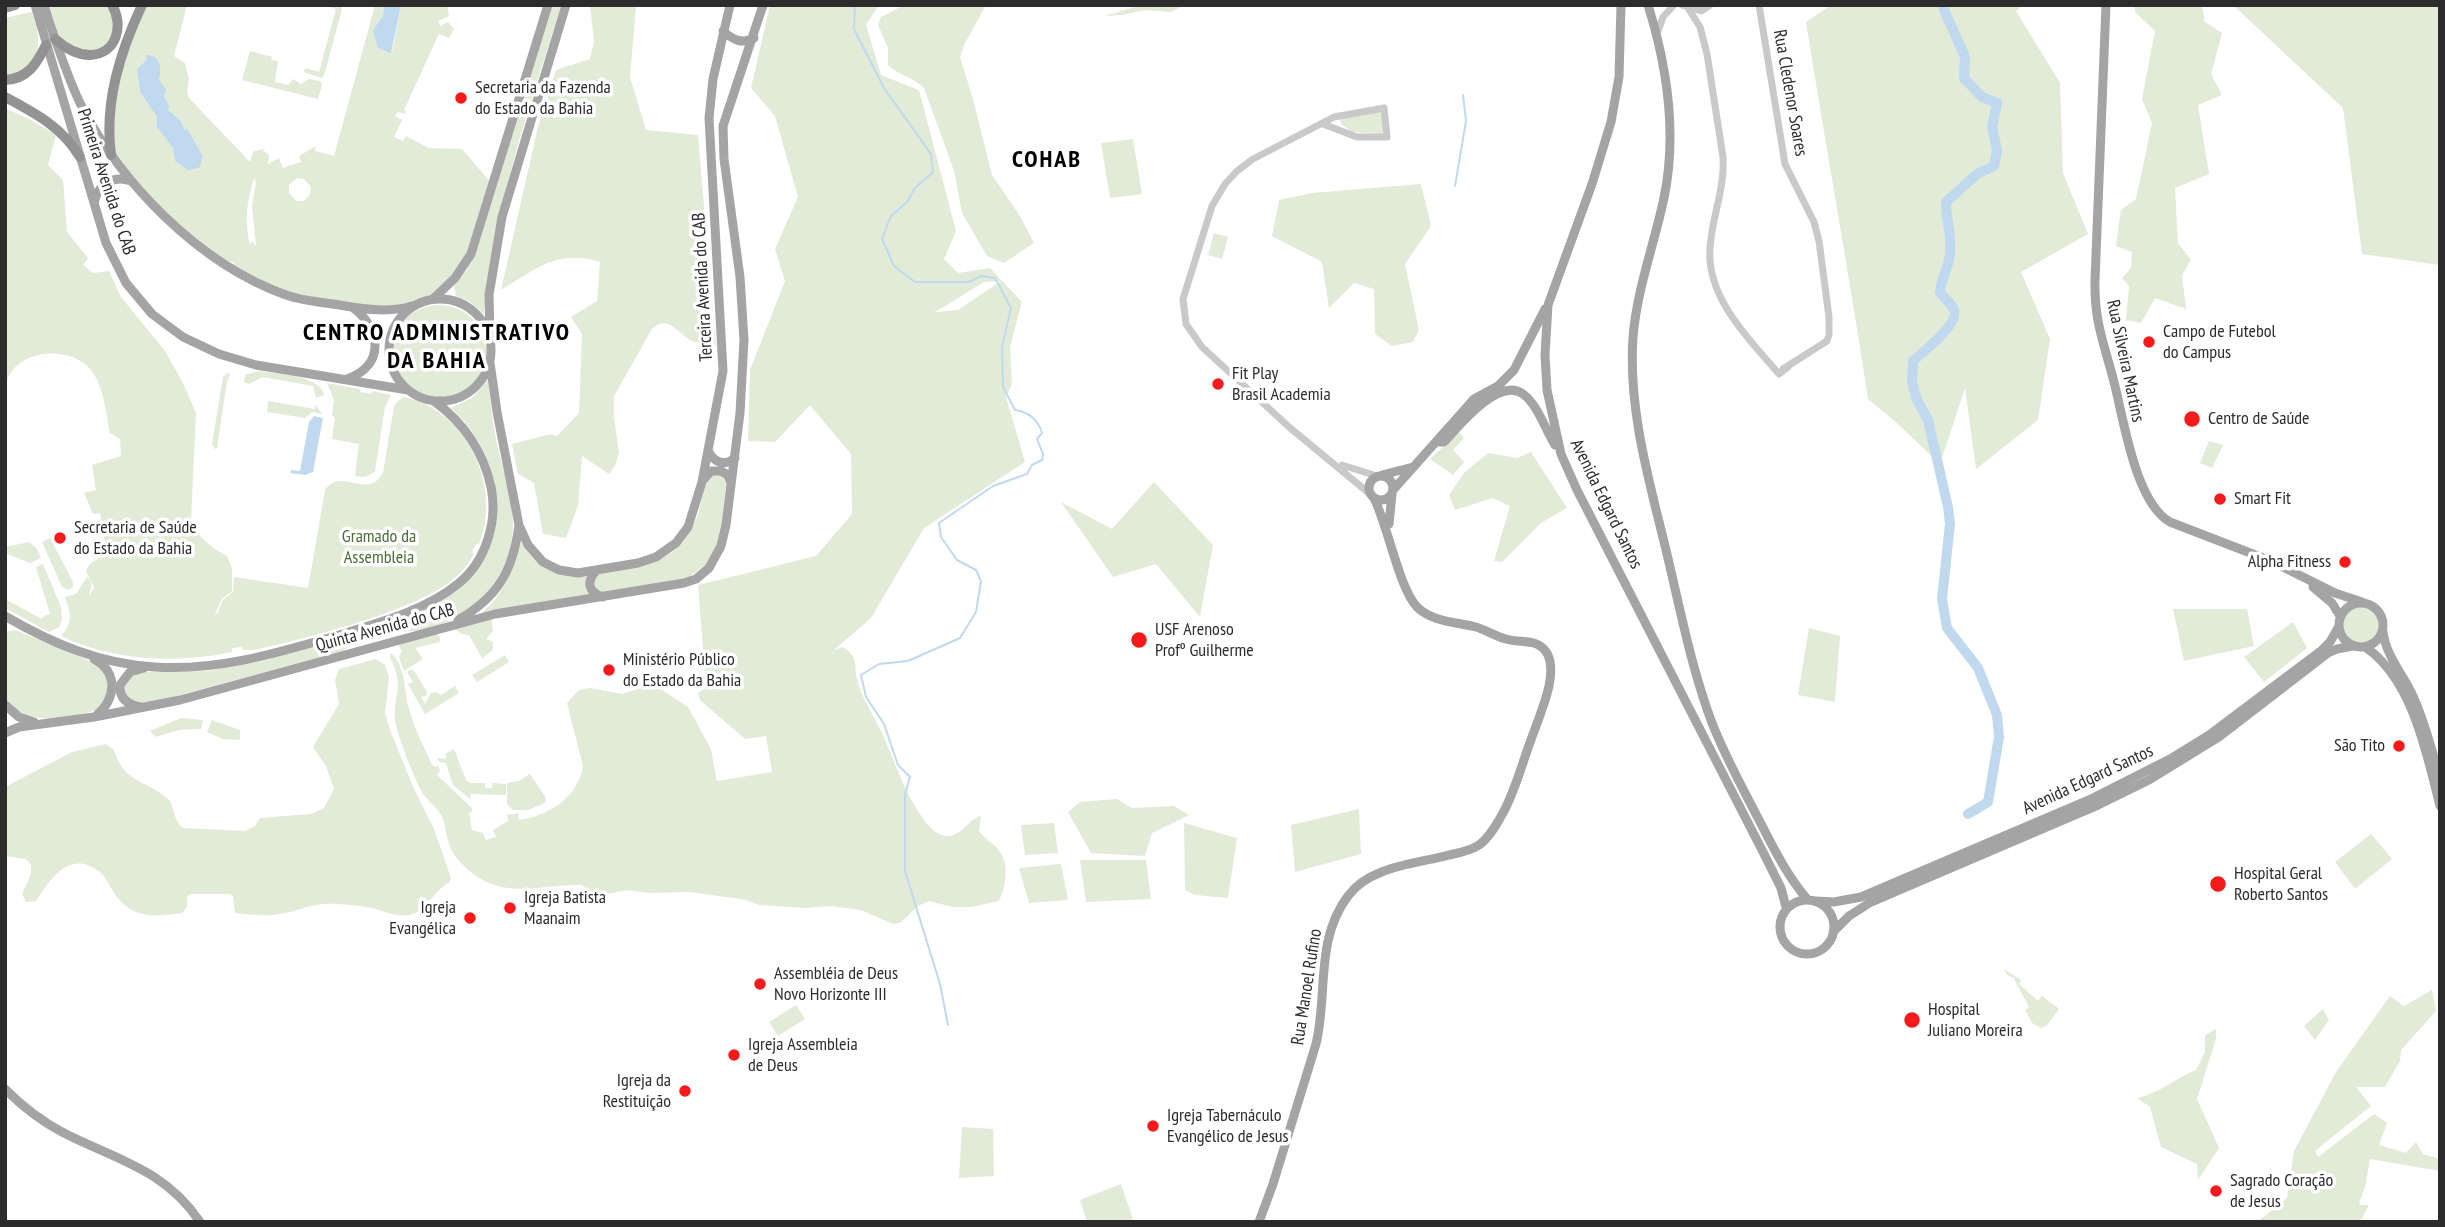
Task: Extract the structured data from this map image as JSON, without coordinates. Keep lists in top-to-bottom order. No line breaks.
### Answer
{"streets":{"main road":["Primeira Avenida do CAB","Terceira Avenida do CAB","Rua Silveira Martins","Avenida Edgard Santos","Quinta Avenida do CAB","Rua Manoel Rufino"],"street":["Rua Cledenor Soares"]},"crossings":[["Primeira Avenida do CAB","Quinta Avenida do CAB"],["Terceira Avenida do CAB","Quinta Avenida do CAB"],["Rua Silveira Martins","Avenida Edgard Santos"]],"districts":["COHAB","CENTRO ADMINISTRATIVO DA BAHIA"],"parks":["Gramado da Assembleia"],"places":["Secretaria da Fazenda do Estado da Bahia","Campo de Futebol do Campus","Fit Play Brasil Academia","Centro de Saúde","Smart Fit","Secretaria de Saúde do Estado da Bahia","Alpha Fitness","USF Arenoso Profº Guilherme","Ministério Público do Estado da Bahia","São Tito","Hospital Geral Roberto Santos","Igreja Batista Maanaim","Igreja Evangélica","Assembléia de Deus Novo Horizonte III","Hospital Juliano Moreira","Igreja Assembleia de Deus","Igreja da Restituição","Igreja Tabernáculo Evangélico de Jesus","Sagrado Coração de Jesus"]}
